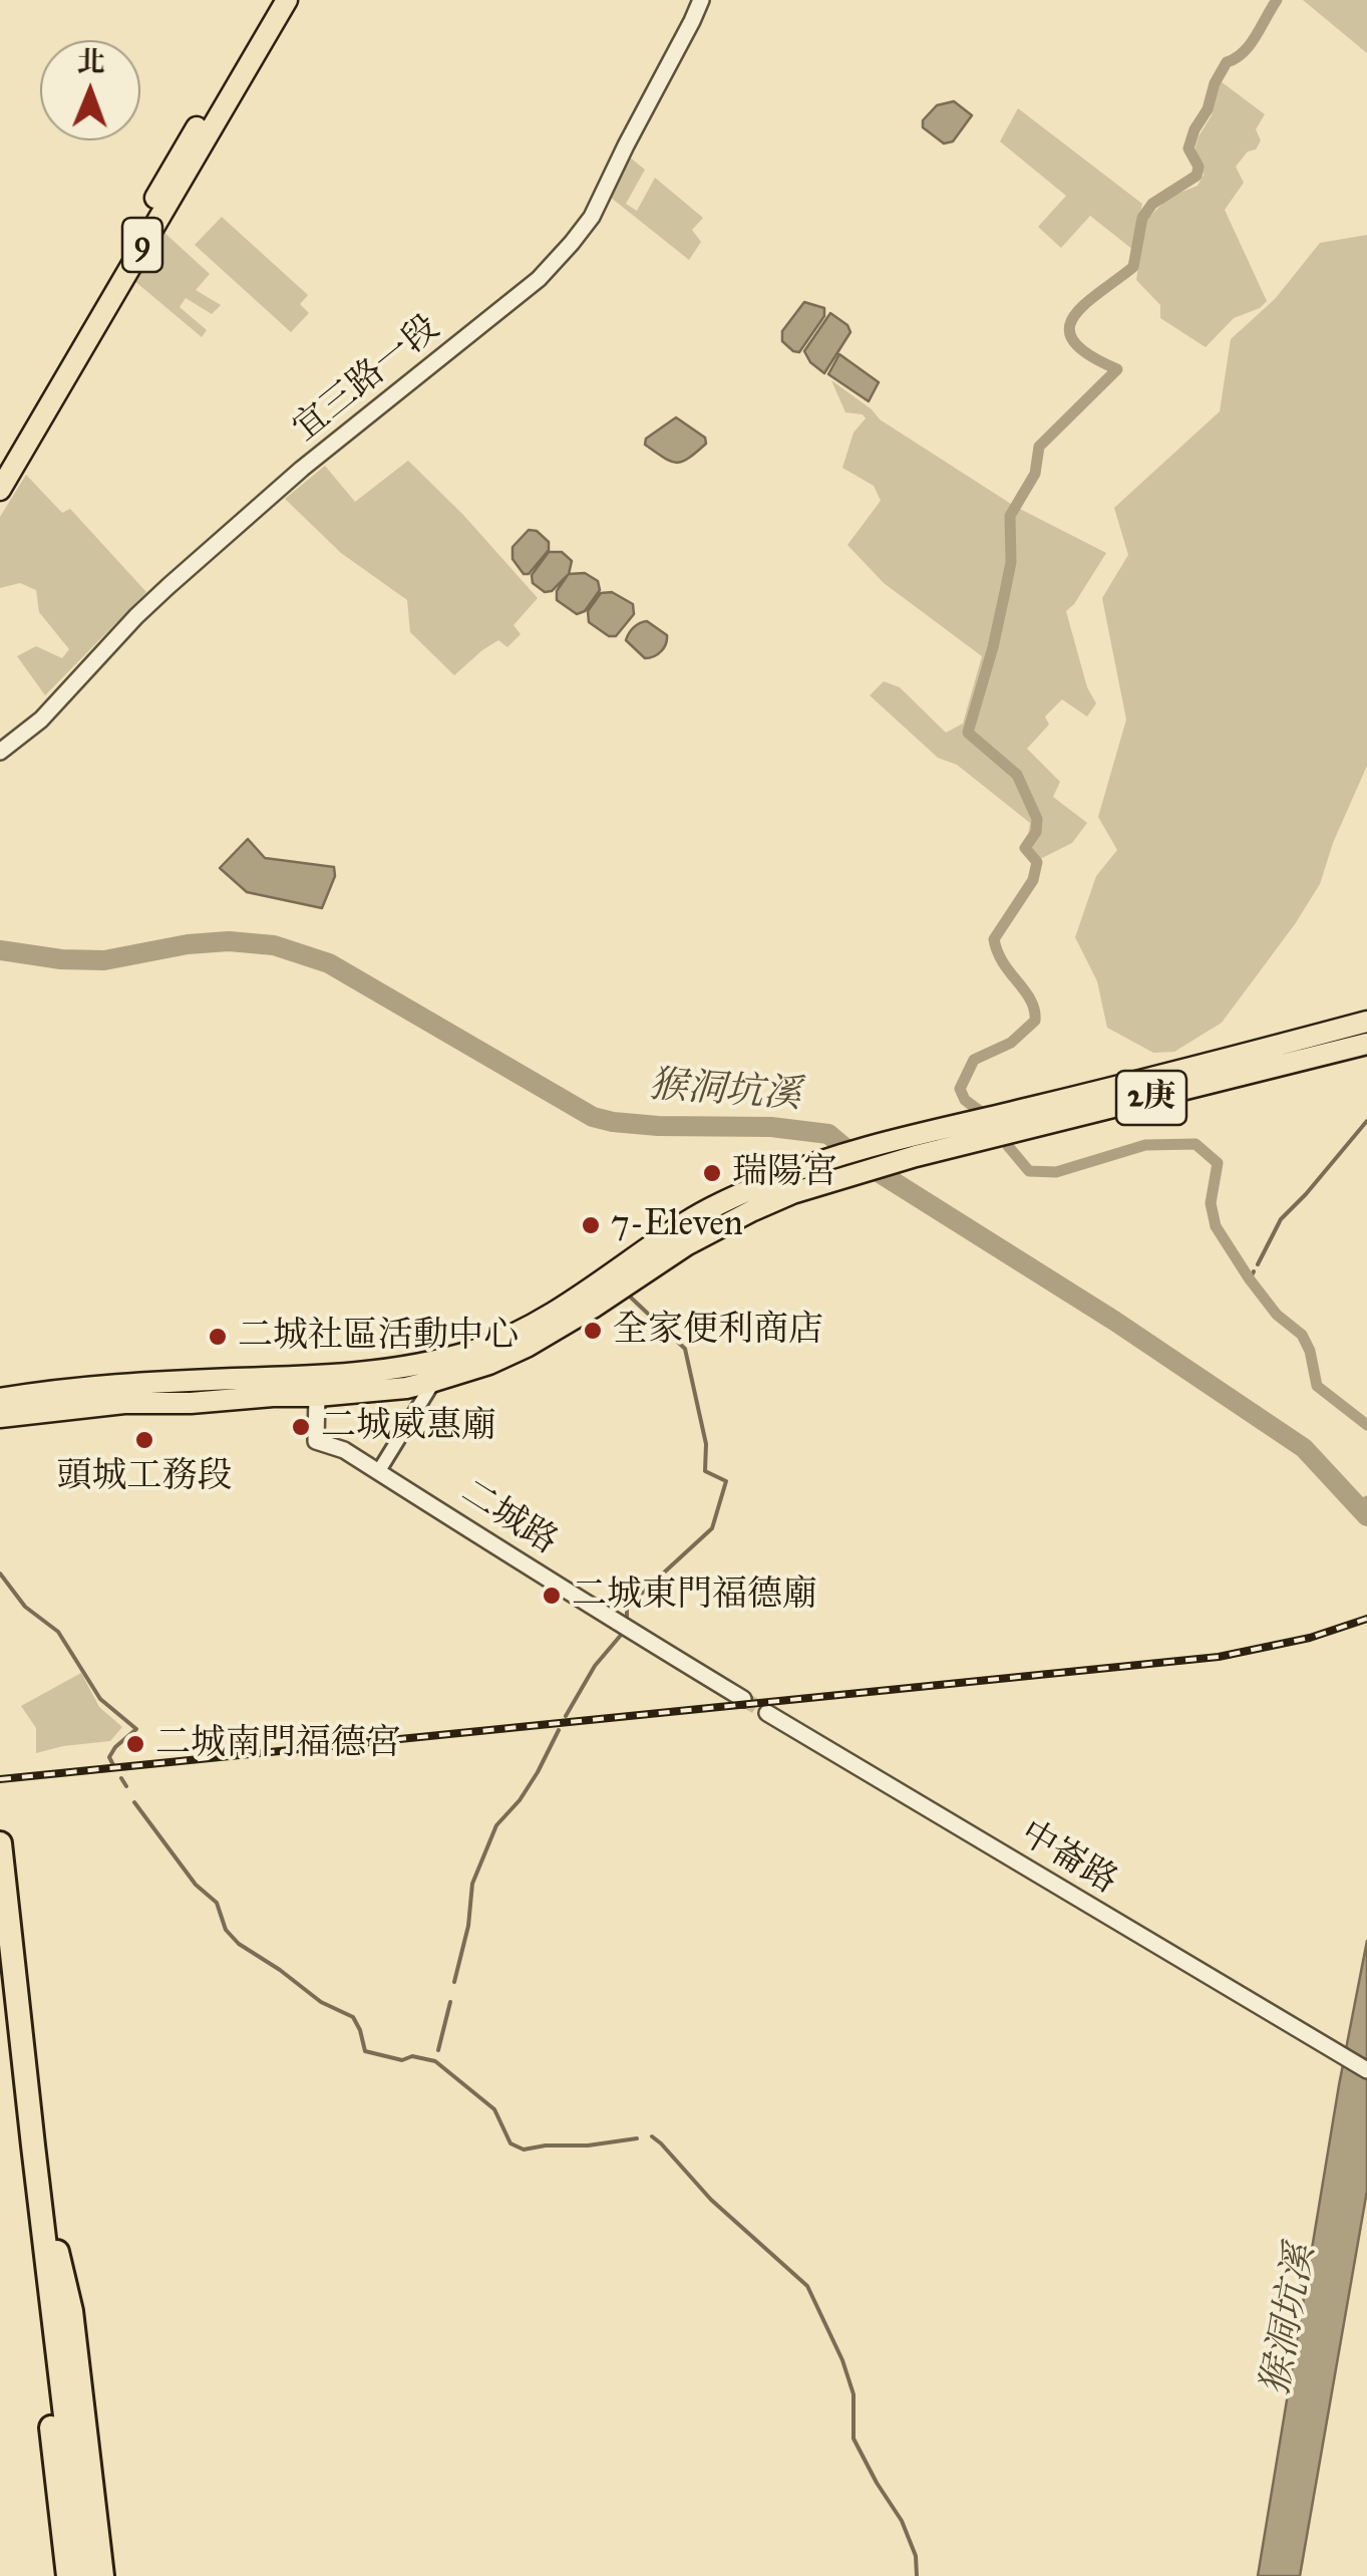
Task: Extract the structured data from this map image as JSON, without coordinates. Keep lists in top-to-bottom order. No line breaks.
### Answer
{"streets":{"main road":["9","2庚"],"street":["宜三路一段","二城路","中崙路"]},"crossings":[["2庚","二城路"]],"water":["猴洞坑溪"],"places":["瑞陽宮","7-Eleven","全家便利商店","二城社區活動中心","二城威惠廟","頭城工務段","二城東門福德廟","二城南門福德宮"],"north":"top"}
